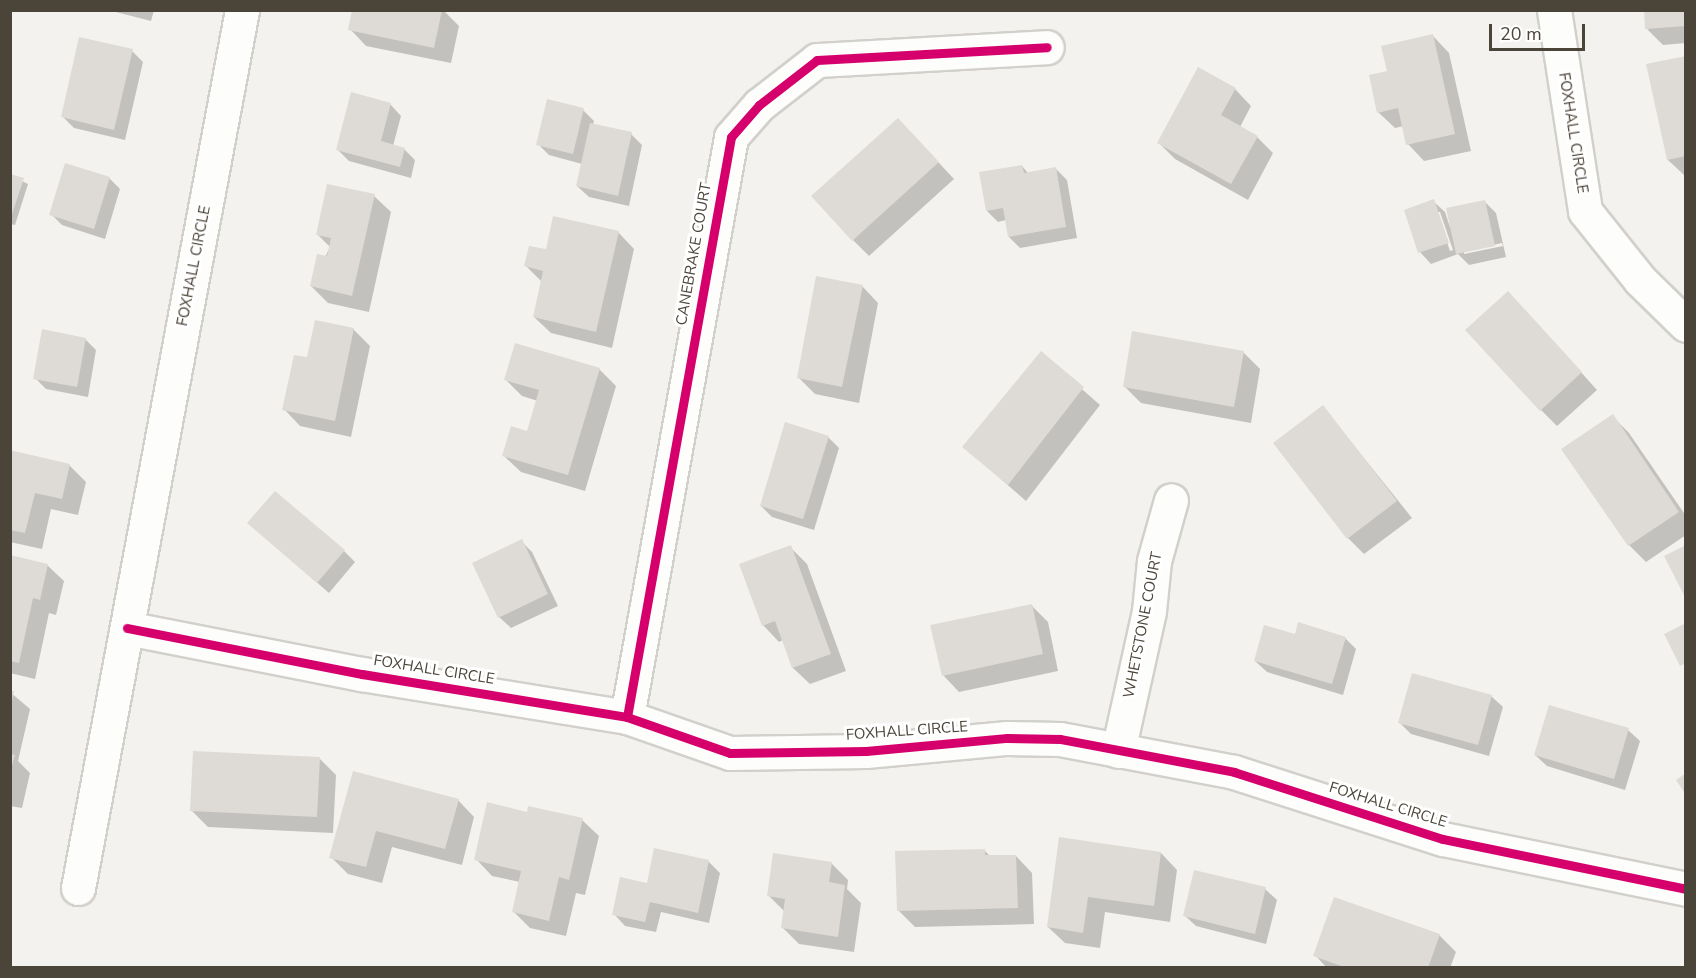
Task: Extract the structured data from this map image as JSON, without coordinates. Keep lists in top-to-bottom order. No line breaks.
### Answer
{"streets":{"street":["FOXHALL CIRCLE","CANEBRAKE COURT","WHETSTONE COURT"]},"crossings":[["FOXHALL CIRCLE","CANEBRAKE COURT"],["FOXHALL CIRCLE","WHETSTONE COURT"]],"scale_bar":"20 m"}
